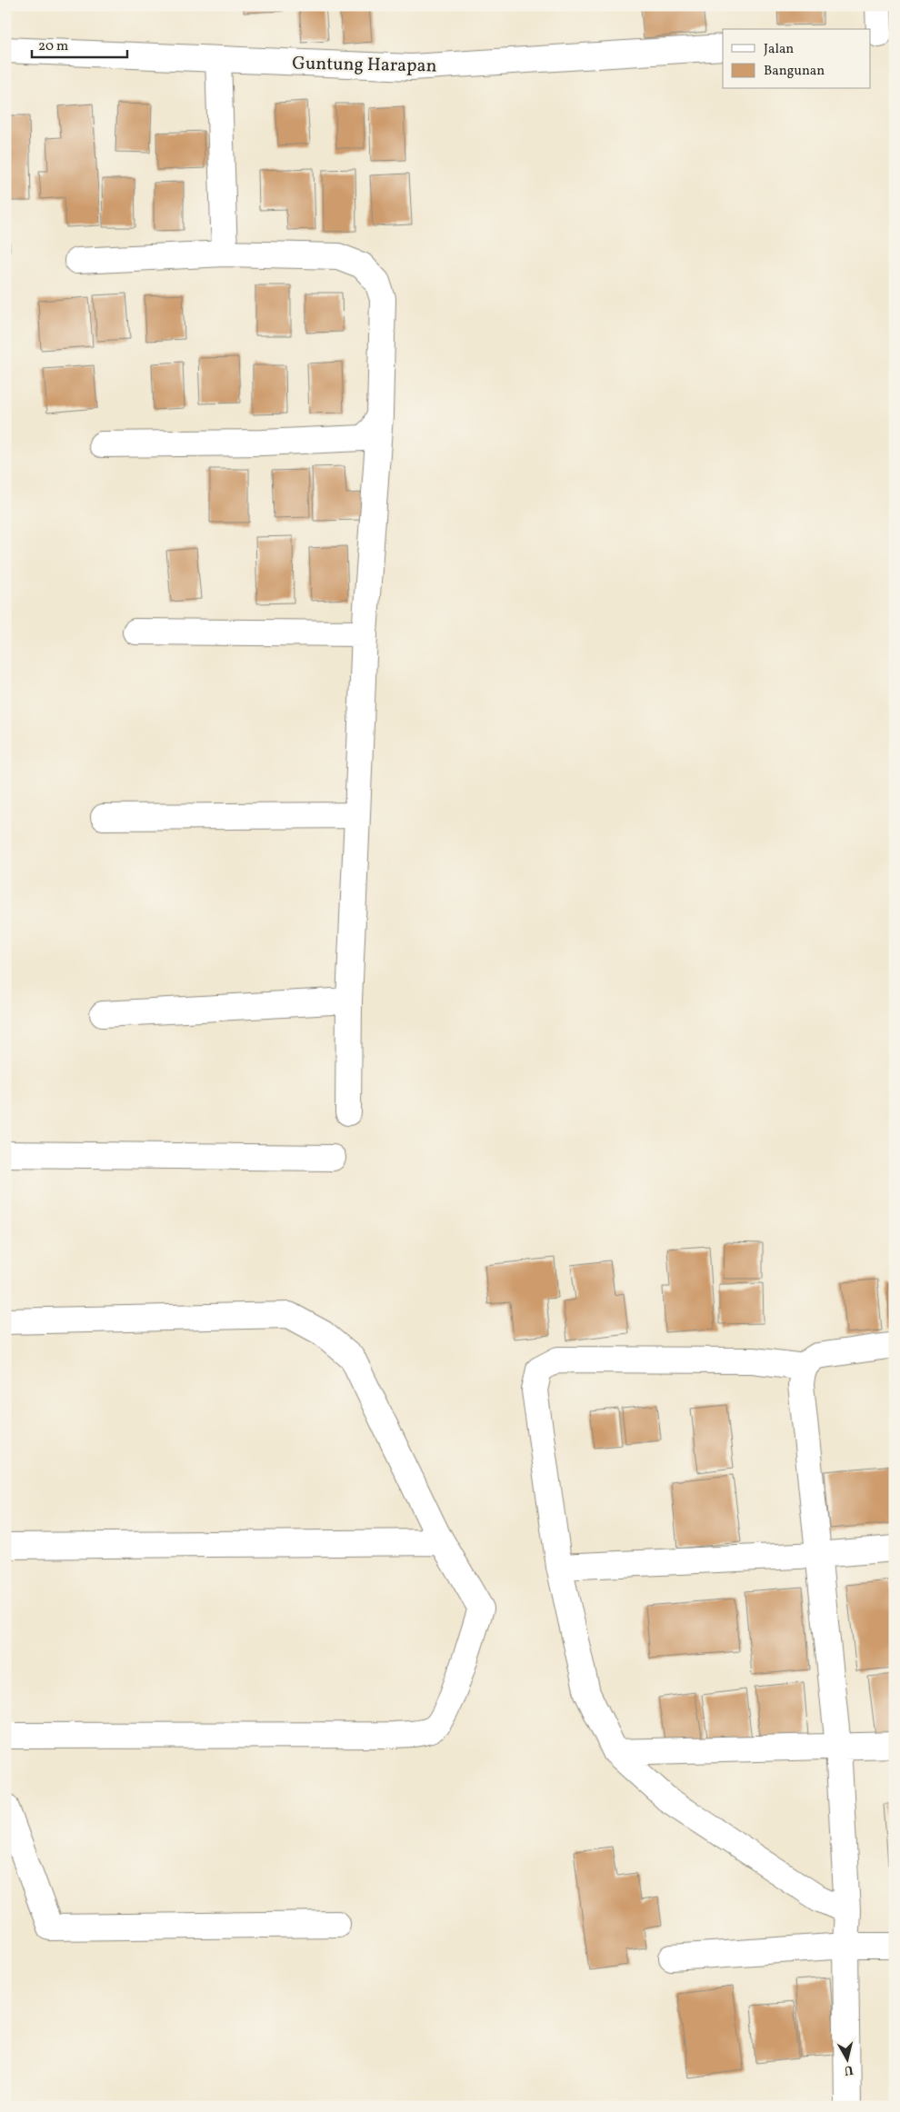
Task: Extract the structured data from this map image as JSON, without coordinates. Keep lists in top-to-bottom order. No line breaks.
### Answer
{"streets":{"street":["Guntung Harapan"]},"legend":["Jalan","Bangunan"],"scale_bar":"20 m","north":"bottom"}
